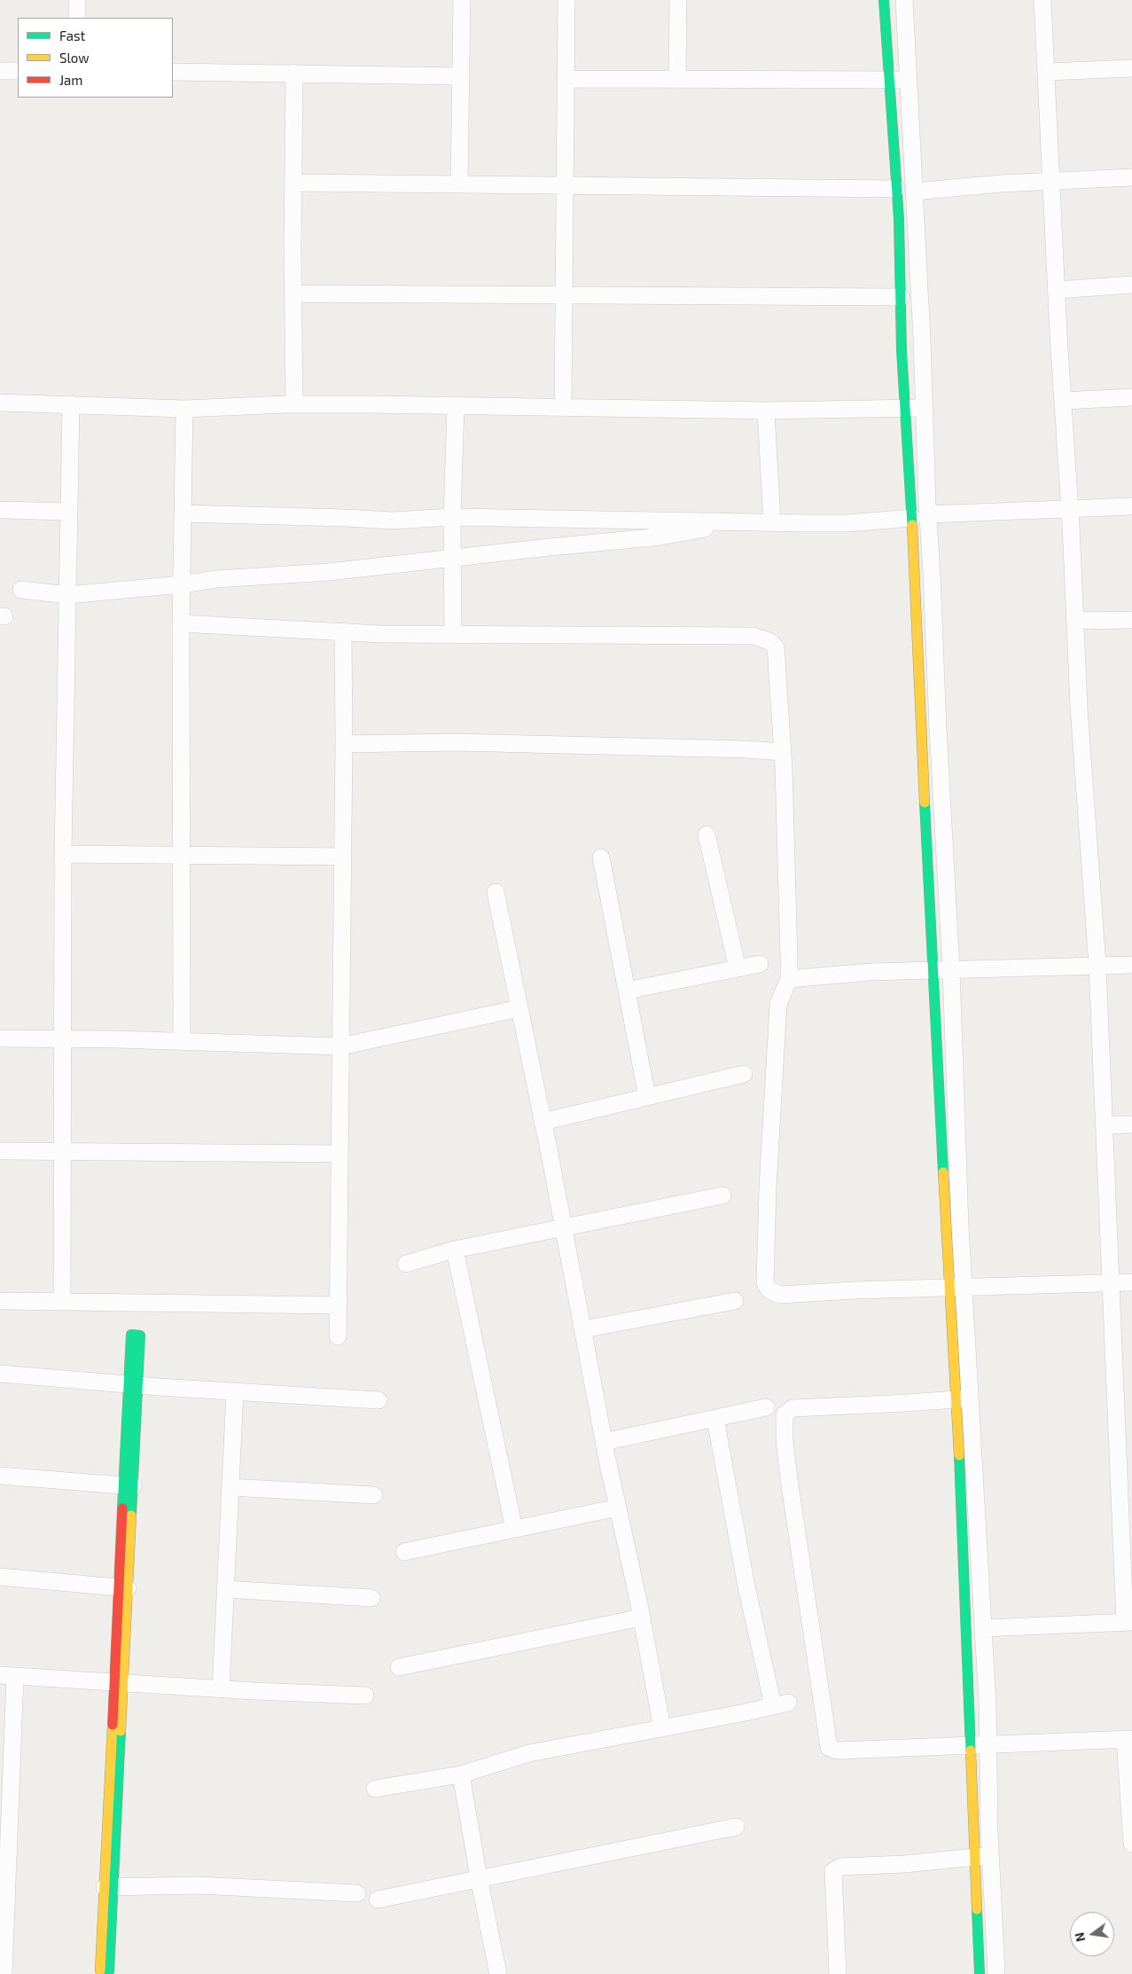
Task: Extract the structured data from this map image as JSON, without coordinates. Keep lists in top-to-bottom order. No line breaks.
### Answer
{"legend":["Fast","Slow","Jam"],"north":"left"}
